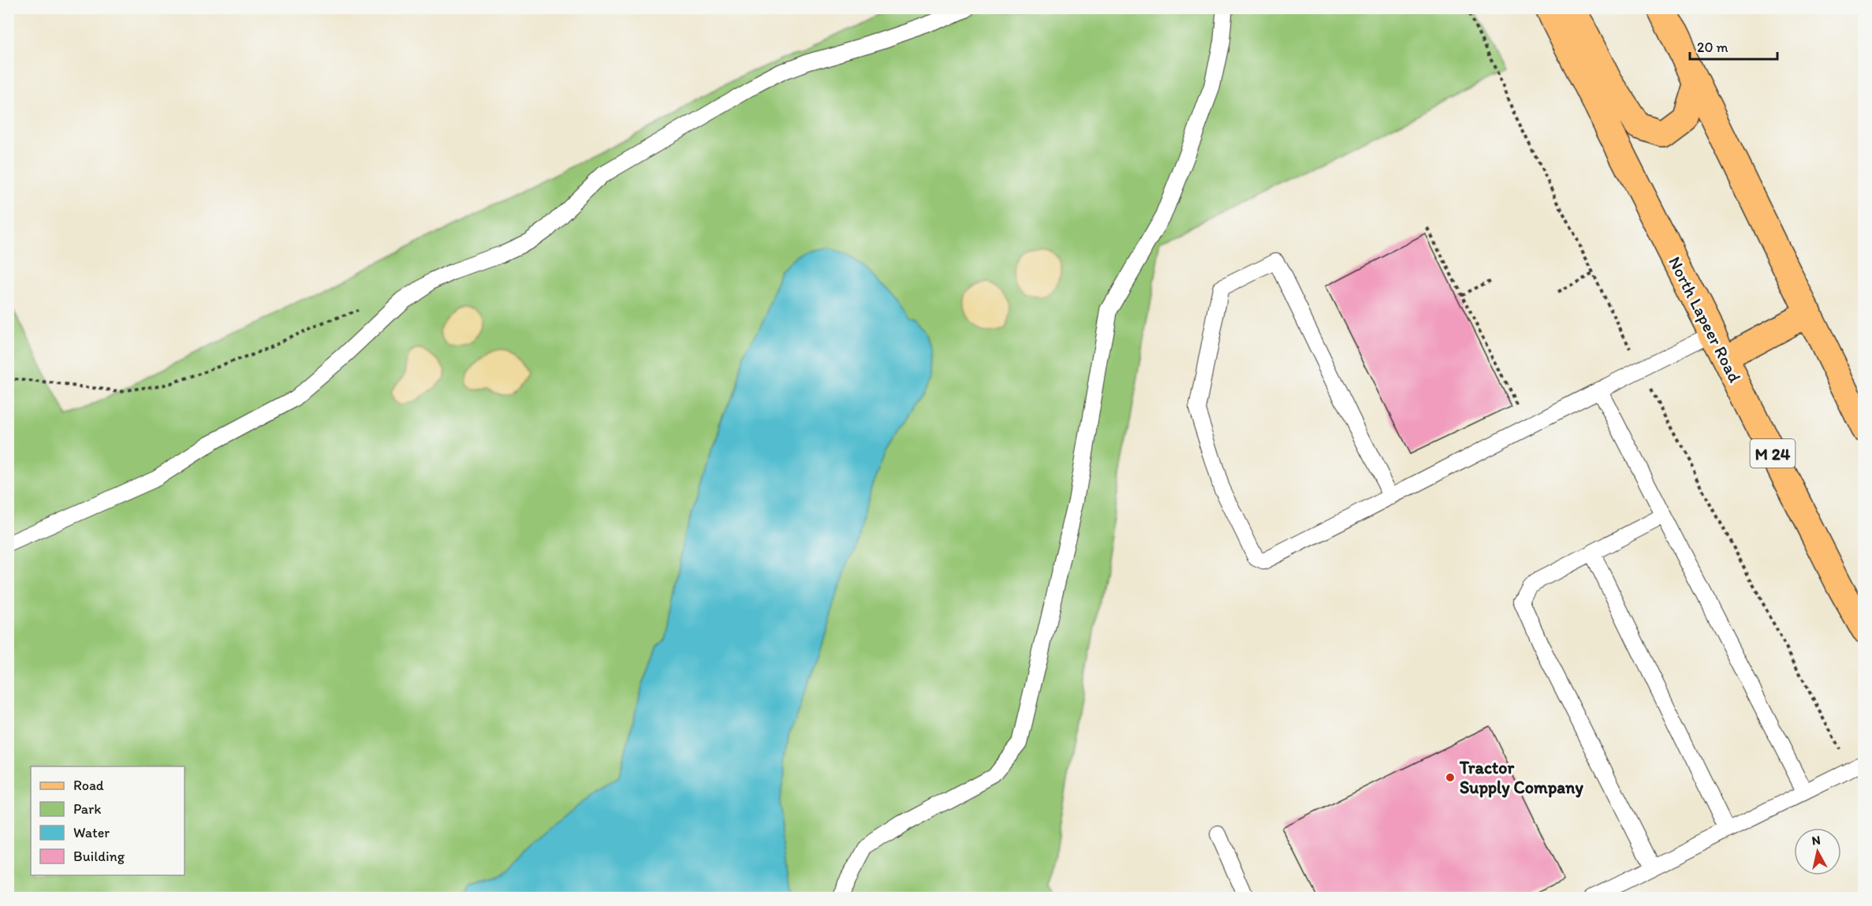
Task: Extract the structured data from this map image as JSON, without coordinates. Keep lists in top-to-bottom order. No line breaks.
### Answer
{"streets":{"main road":["North Lapeer Road","M 24"]},"places":["Tractor Supply Company"],"legend":["Road","Park","Water","Building"],"scale_bar":"20 m","north":"top"}
